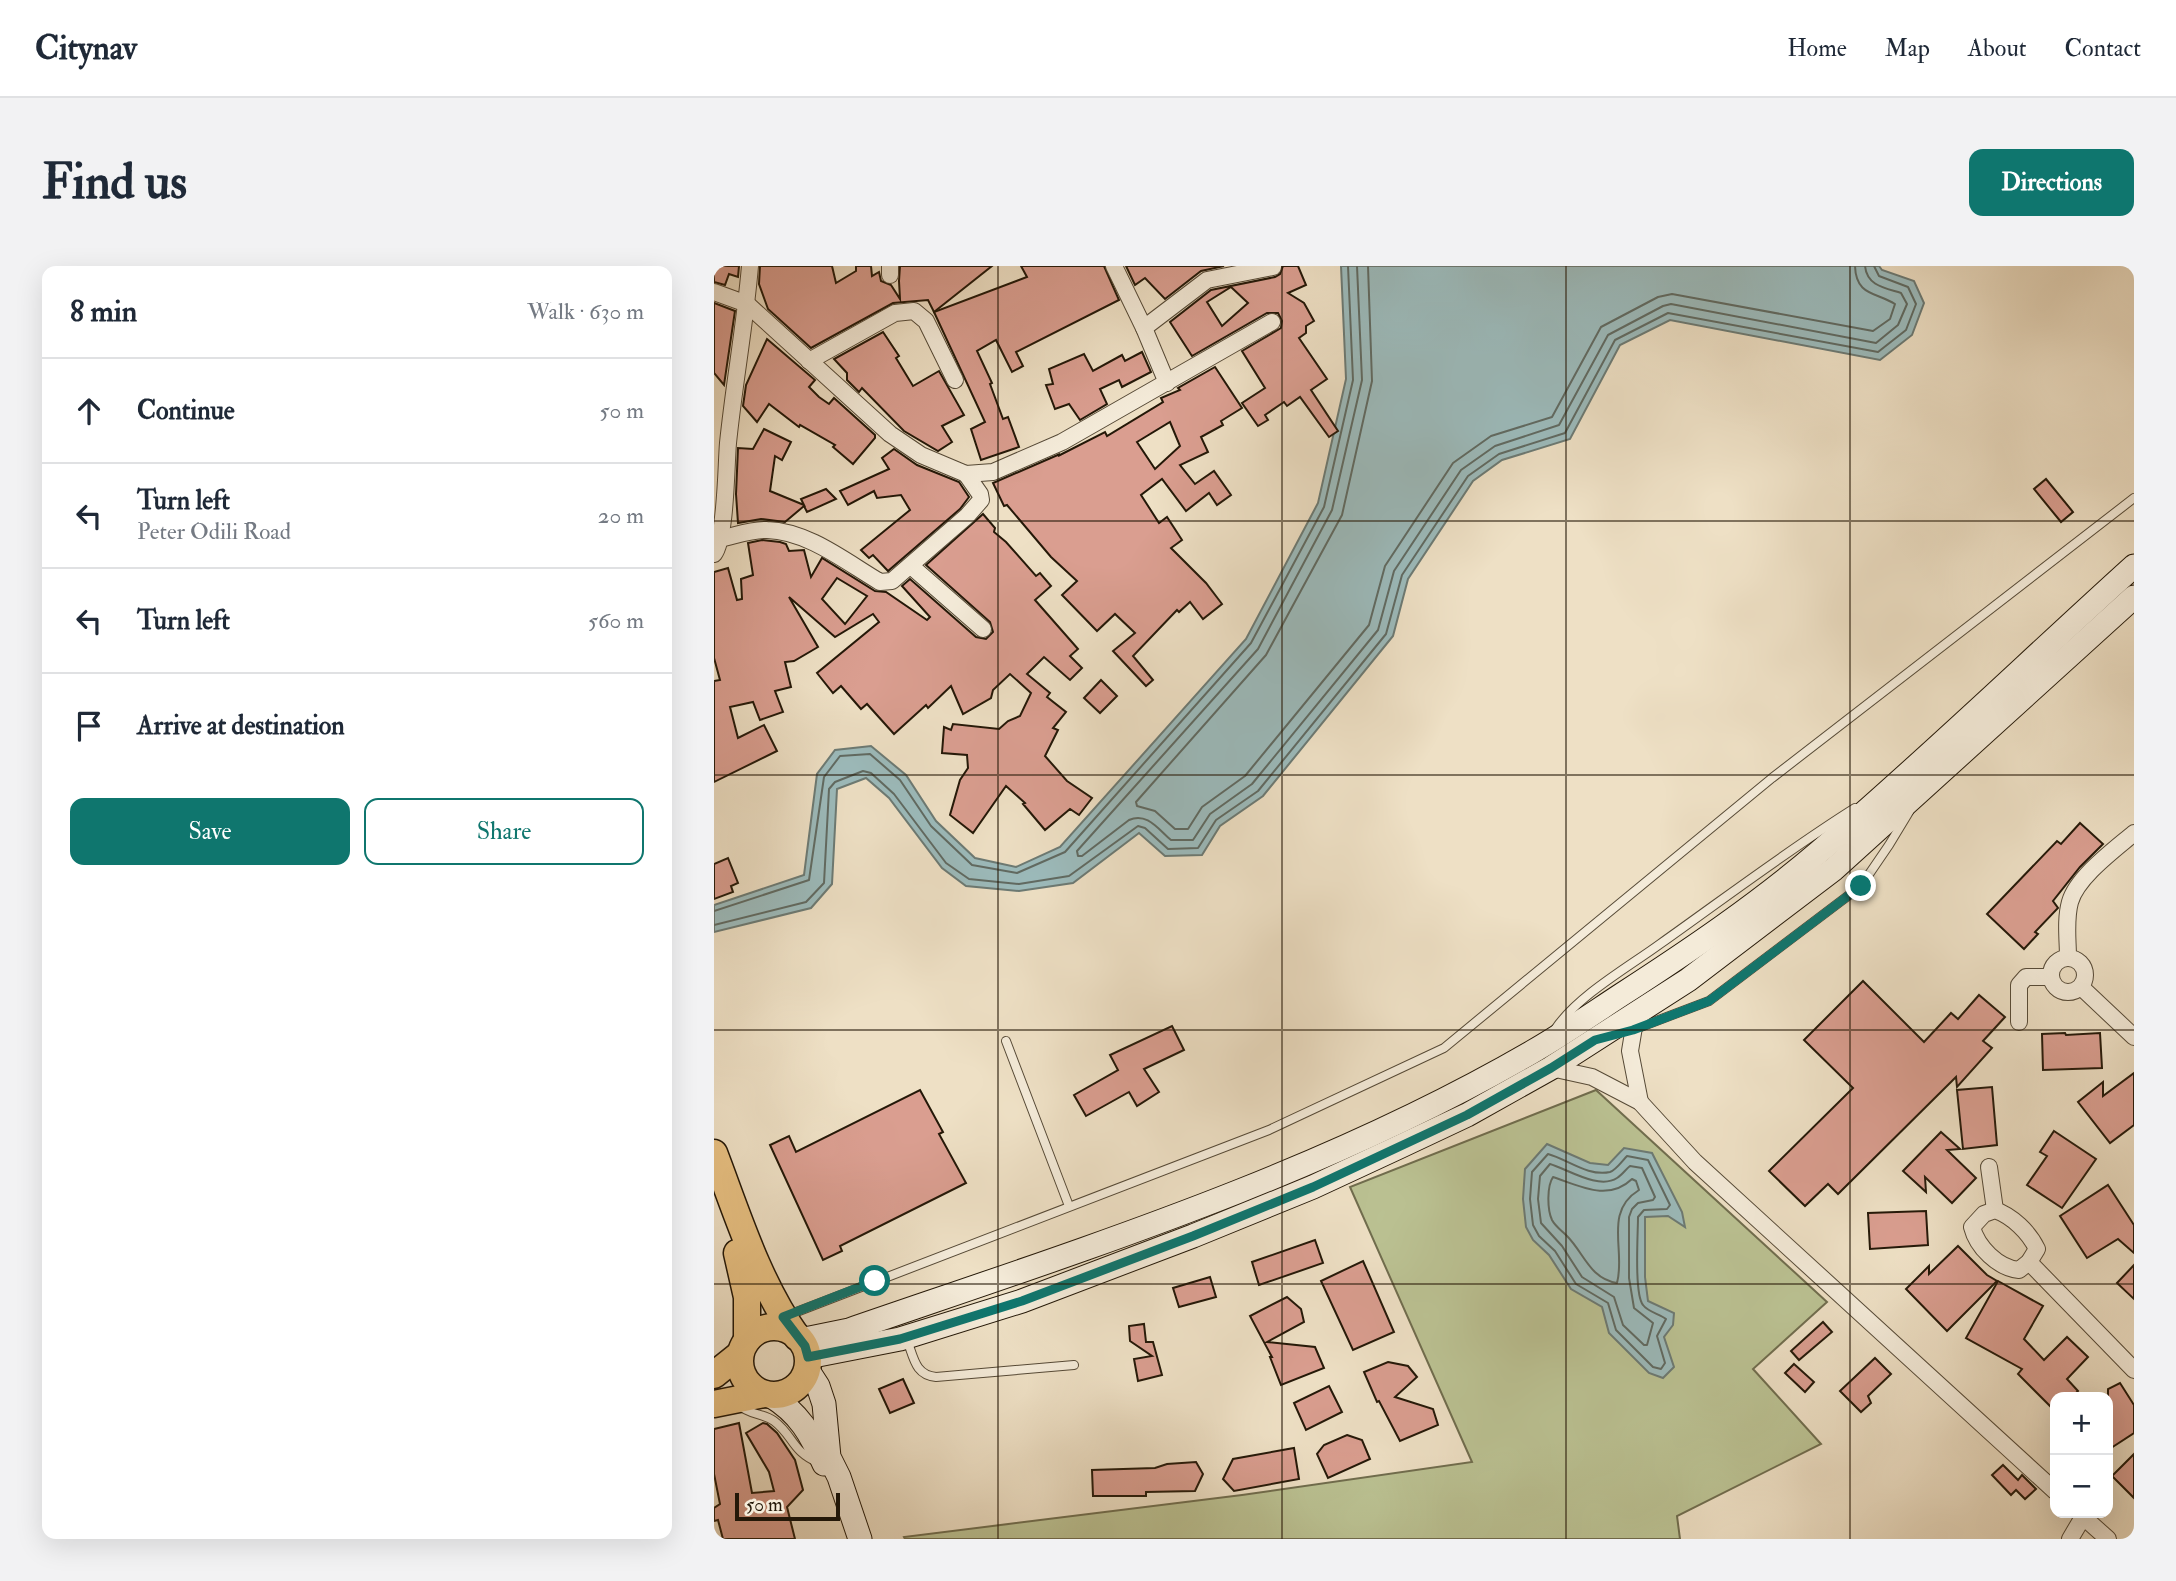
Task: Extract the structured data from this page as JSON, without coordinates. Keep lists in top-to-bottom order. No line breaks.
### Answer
{"scale_bar":"50 m","page":{"header":"Citynav","nav":["Home","Map","About","Contact"],"buttons":["Directions",["Save","Share"]],"title":"Find us","heading":["8 min","Walk · 630 m"],"list":[["Continue","50 m"],["Turn left","Peter Odili Road","20 m"],["Turn left","560 m"],"Arrive at destination"],"map_buttons":["+","−"],"scale":"50 m"}}
